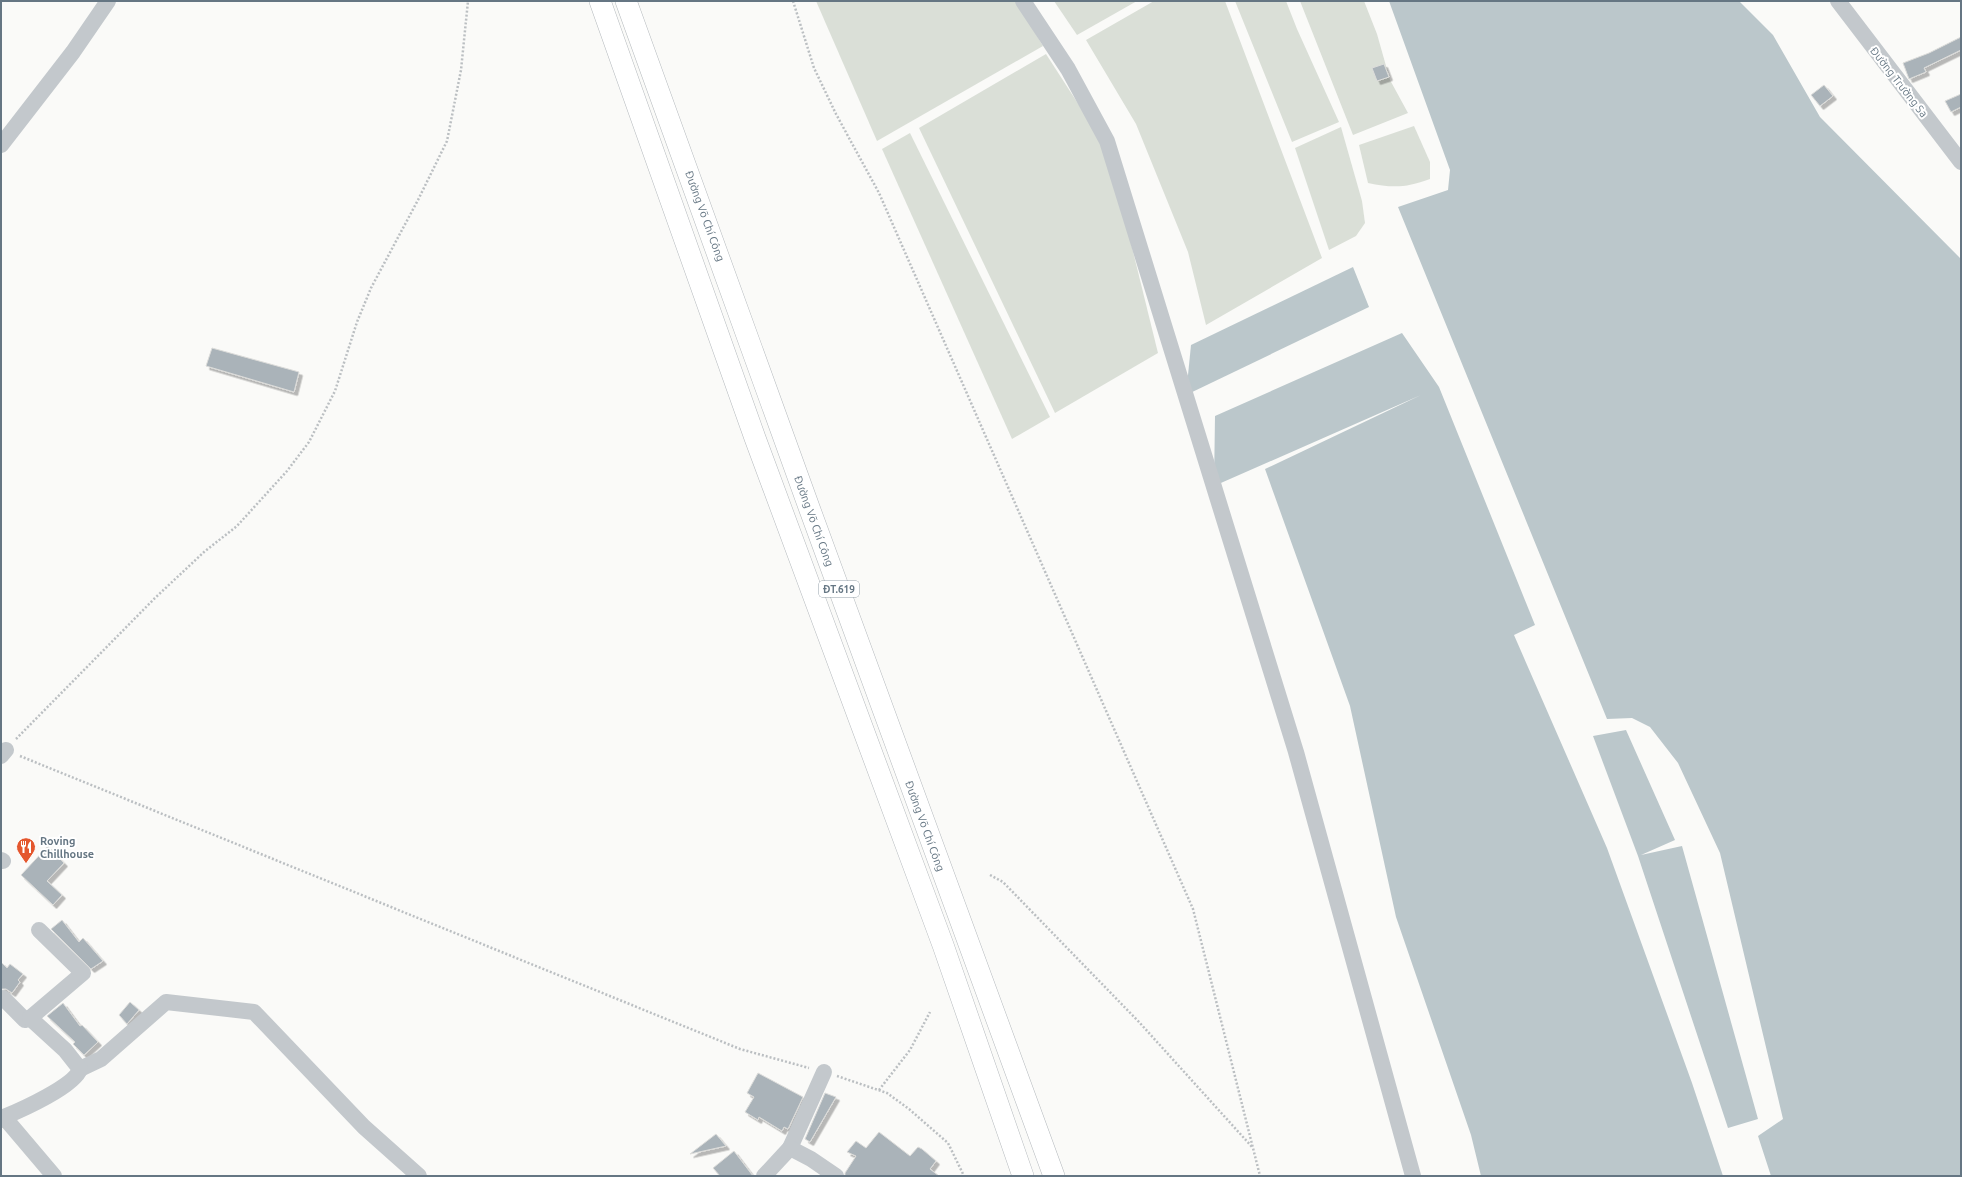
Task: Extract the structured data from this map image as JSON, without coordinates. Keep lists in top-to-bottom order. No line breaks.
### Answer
{"streets":{"main road":["Đường Võ Chí Công","ĐT.619"],"street":["Đường Trường Sa"]},"places":{"restaurant":["Roving Chillhouse"]}}
